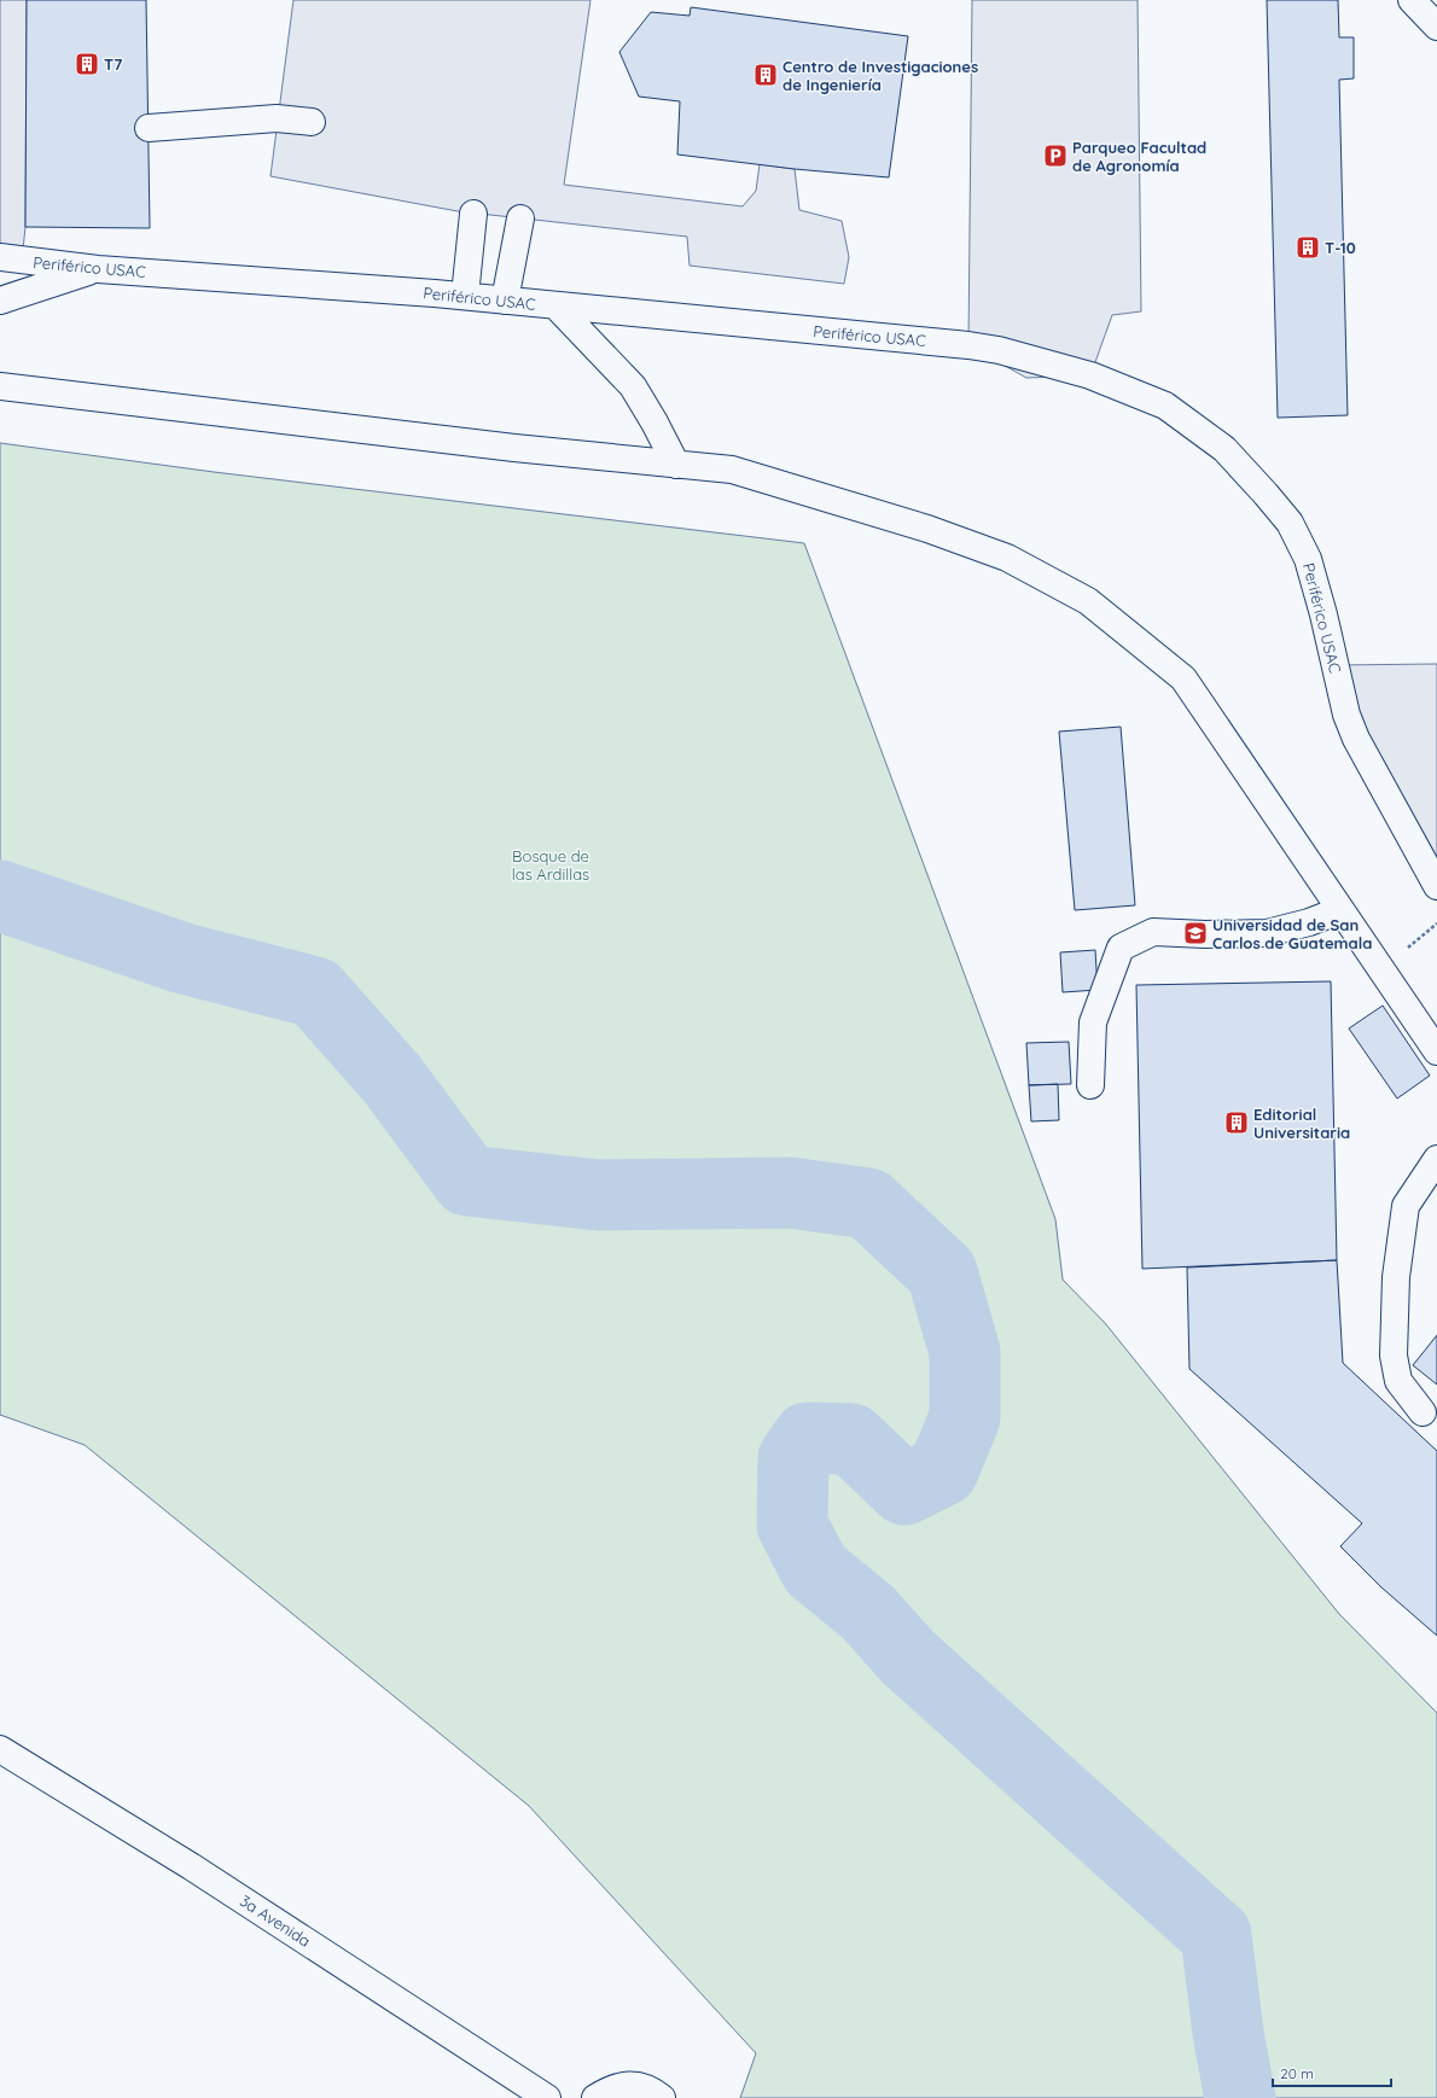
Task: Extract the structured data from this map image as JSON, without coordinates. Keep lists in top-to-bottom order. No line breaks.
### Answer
{"streets":{"street":["Periférico USAC","3a Avenida"]},"parks":["Bosque de las Ardillas"],"places":{"building":["T7","Centro de Investigaciones de Ingeniería","T-10","Editorial Universitaria"],"parking":["Parqueo Facultad de Agronomía"],"school or university":["Universidad de San Carlos de Guatemala"]},"scale_bar":"20 m"}
